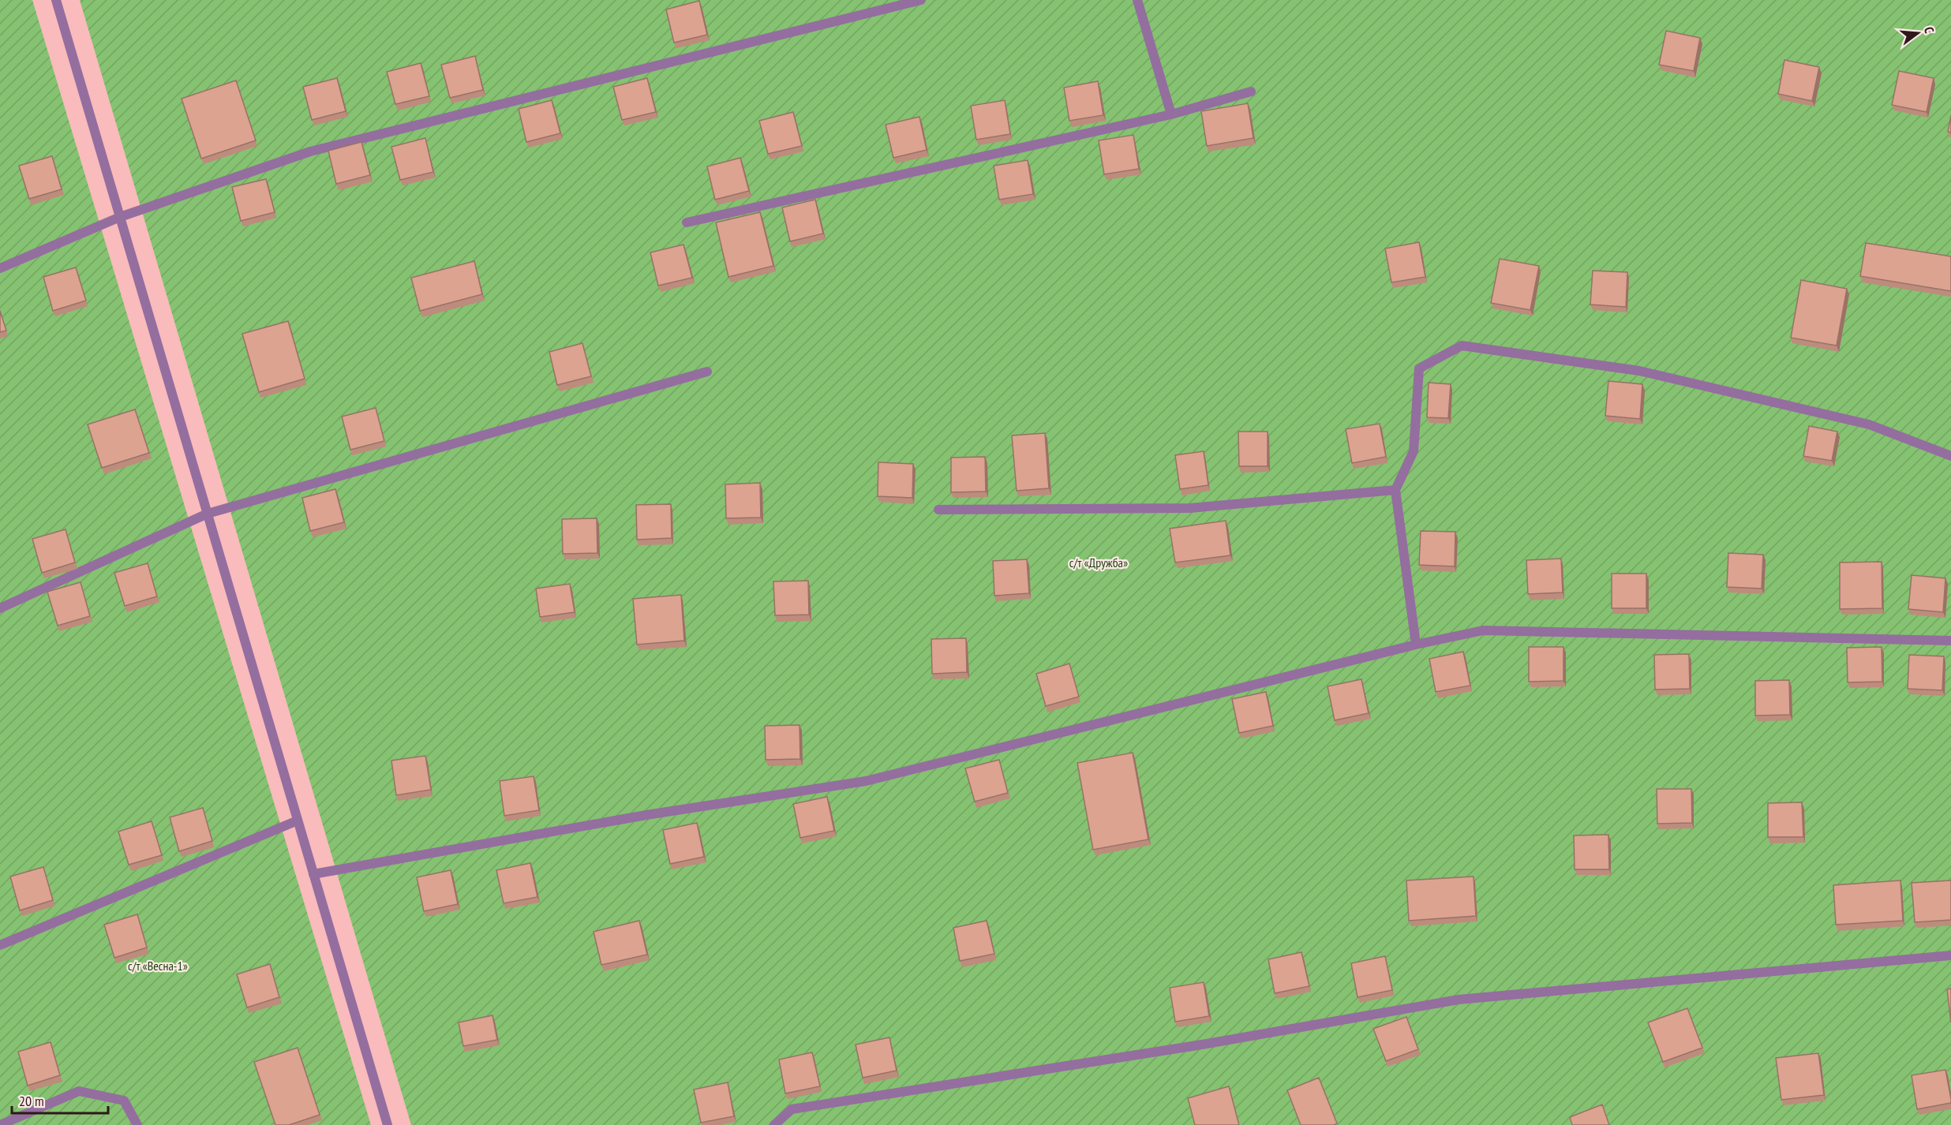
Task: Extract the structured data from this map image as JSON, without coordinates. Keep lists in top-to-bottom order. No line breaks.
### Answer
{"parks":["с/т «Дружба»","с/т «Весна-1»"],"scale_bar":"20 m","north":"right"}
